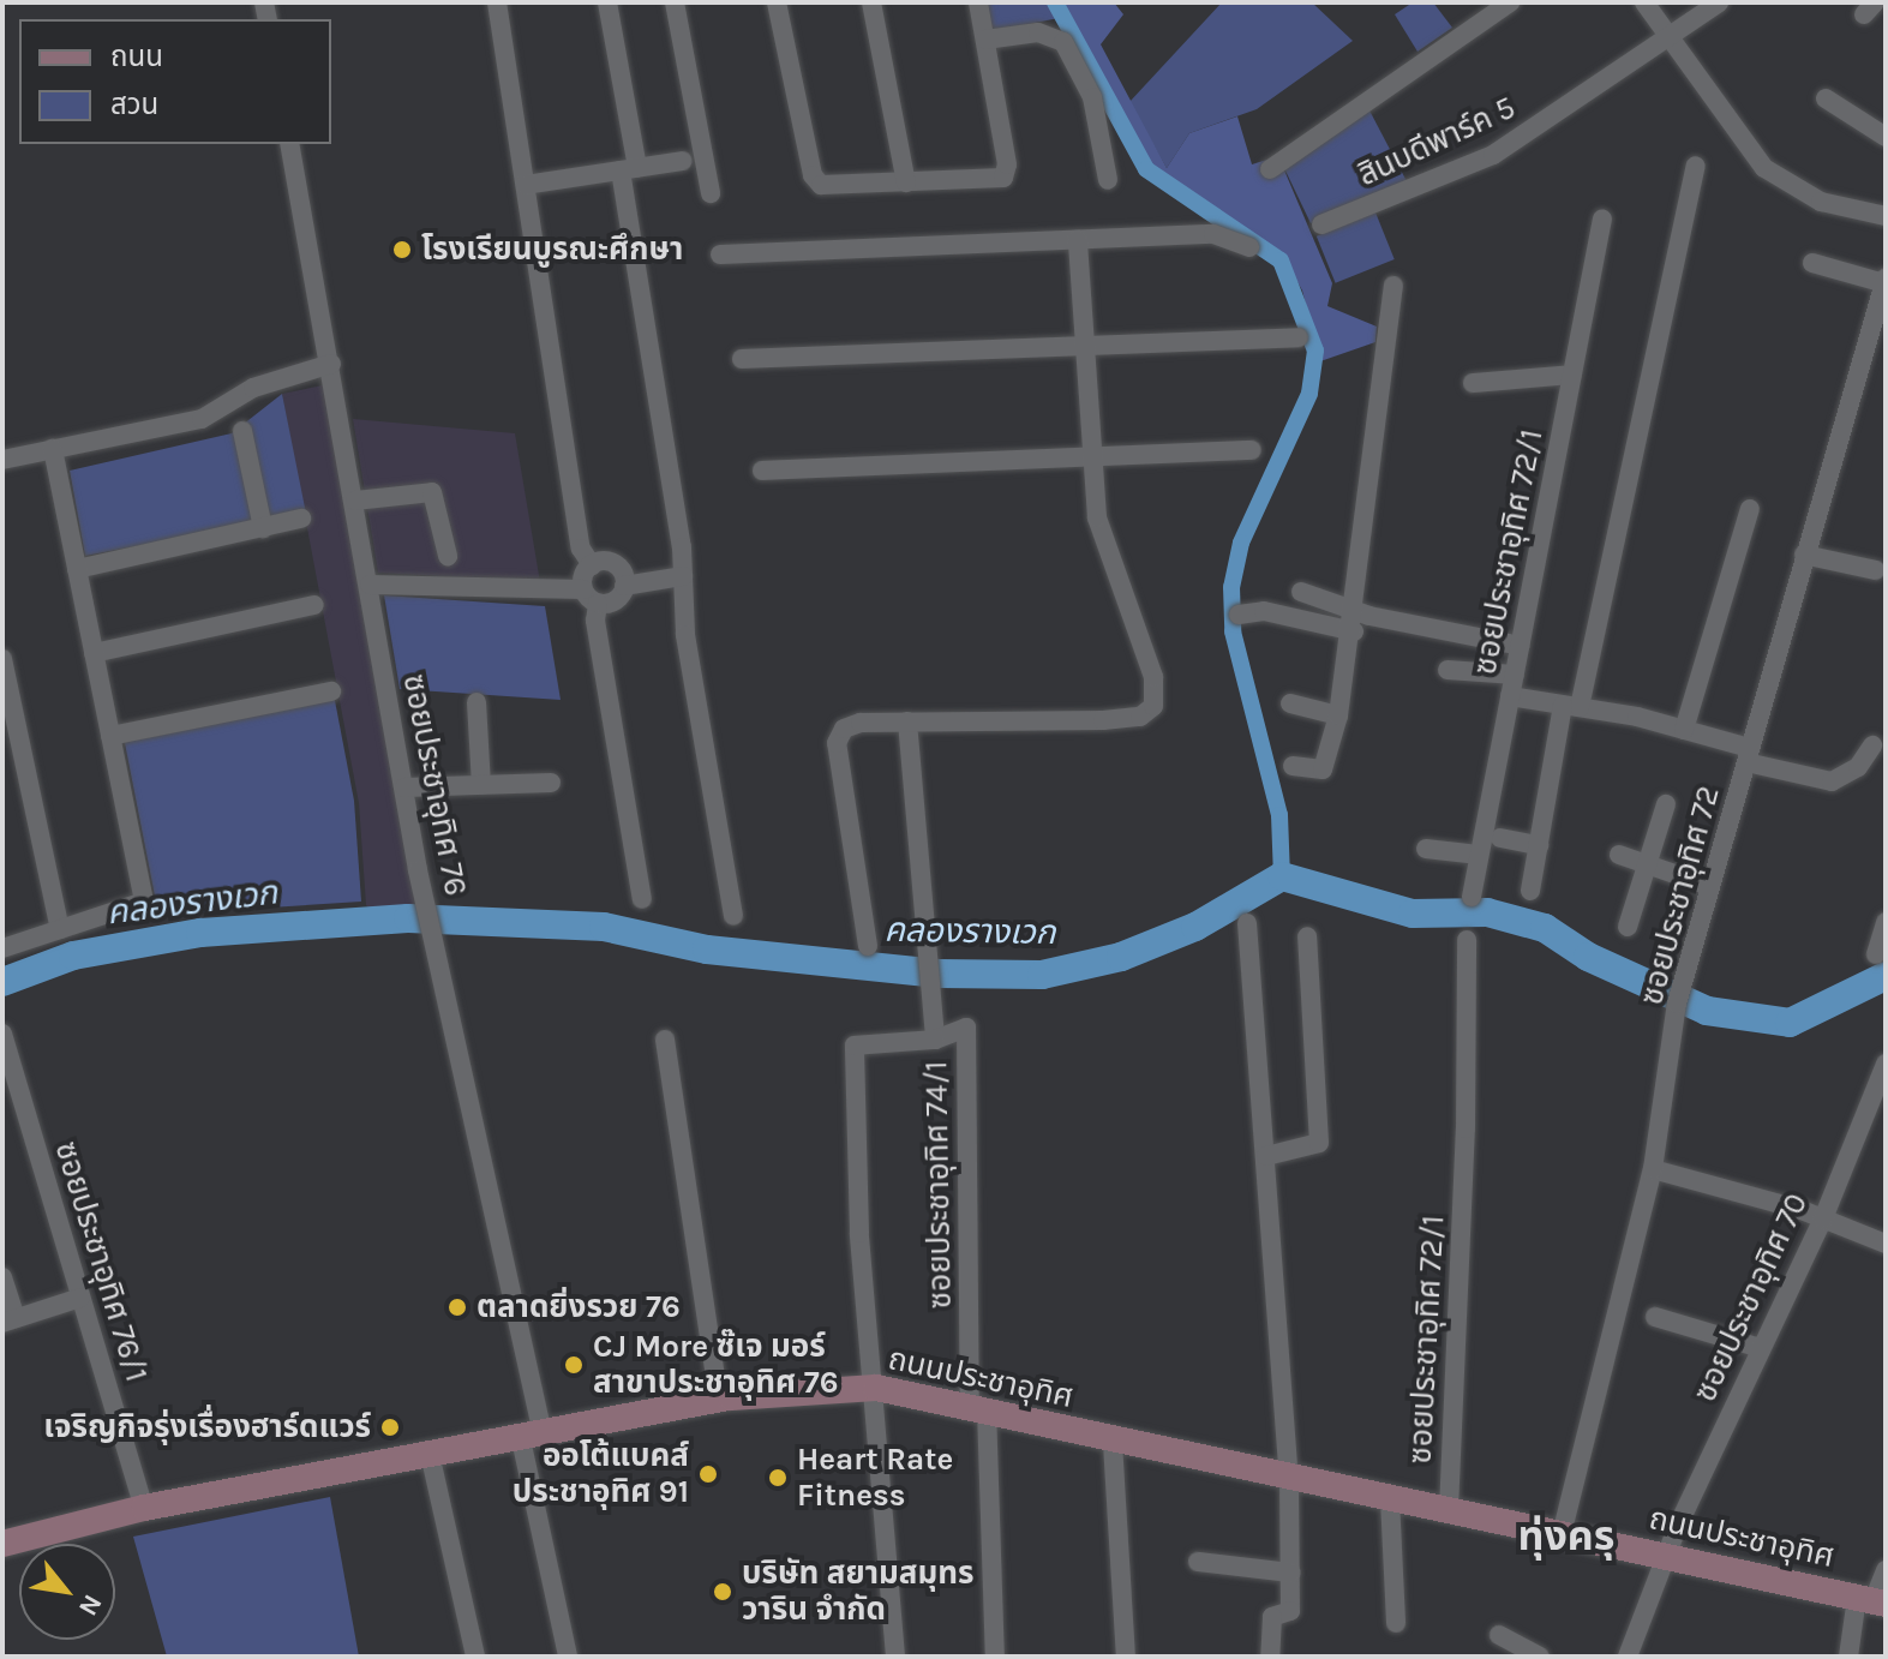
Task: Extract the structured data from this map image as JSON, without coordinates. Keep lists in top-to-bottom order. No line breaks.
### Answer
{"streets":{"main road":["ถนนประชาอุทิศ"],"street":["สินบดีพาร์ค 5","ซอยประชาอุทิศ 72/1","ซอยประชาอุทิศ 76","ซอยประชาอุทิศ 72","ซอยประชาอุทิศ 74/1","ซอยประชาอุทิศ 76/1","ซอยประชาอุทิศ 70"]},"crossings":[["ซอยประชาอุทิศ 72/1","ถนนประชาอุทิศ"],["ซอยประชาอุทิศ 76","ถนนประชาอุทิศ"],["ซอยประชาอุทิศ 72","ถนนประชาอุทิศ"],["ซอยประชาอุทิศ 74/1","ถนนประชาอุทิศ"],["ซอยประชาอุทิศ 76/1","ถนนประชาอุทิศ"],["ซอยประชาอุทิศ 70","ถนนประชาอุทิศ"]],"districts":["ทุ่งครุ"],"water":["คลองรางเวก"],"places":["โรงเรียนบูรณะศึกษา","ตลาดยิ่งรวย 76","CJ More ซ๊เจ มอร์ สาขาประชาอุทิศ 76","เจริญกิจรุ่งเรื่องฮาร์ดแวร์","ออโต้แบคส์ ประชาอุทิศ 91","Heart Rate Fitness","บริษัท สยามสมุทร วาริน จำกัด"],"legend":["ถนน","สวน"],"north":"bottom right"}
